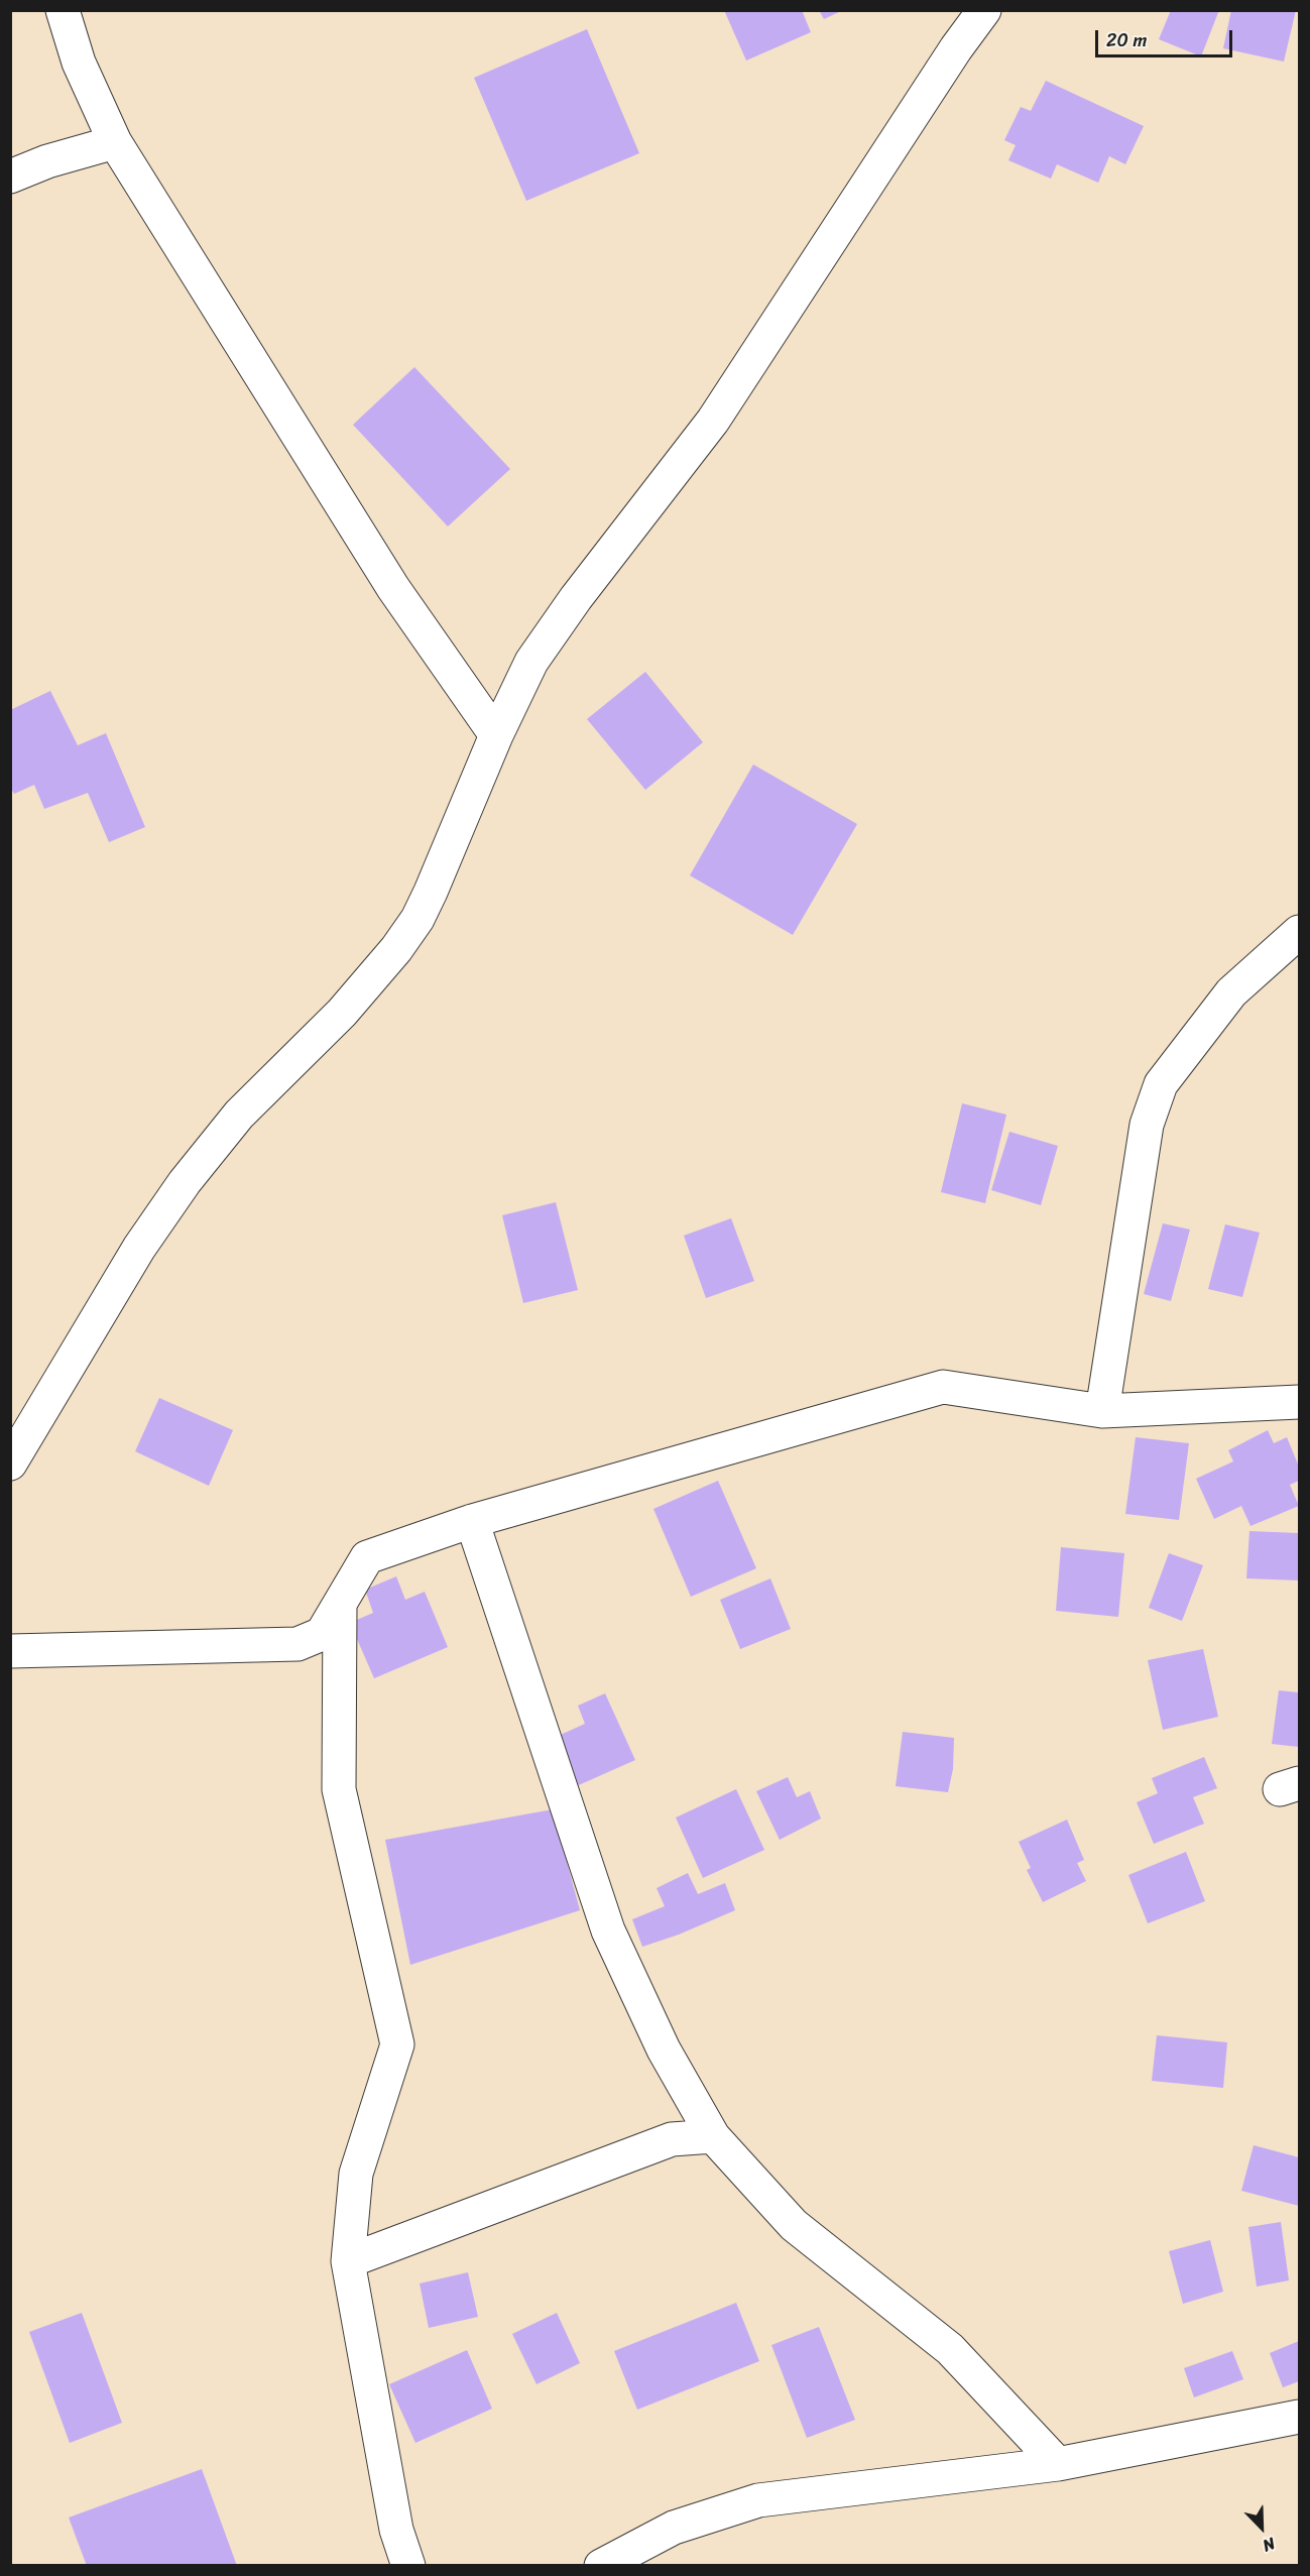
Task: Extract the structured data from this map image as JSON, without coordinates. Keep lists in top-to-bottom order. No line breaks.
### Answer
{"scale_bar":"20 m","north":"bottom right"}
